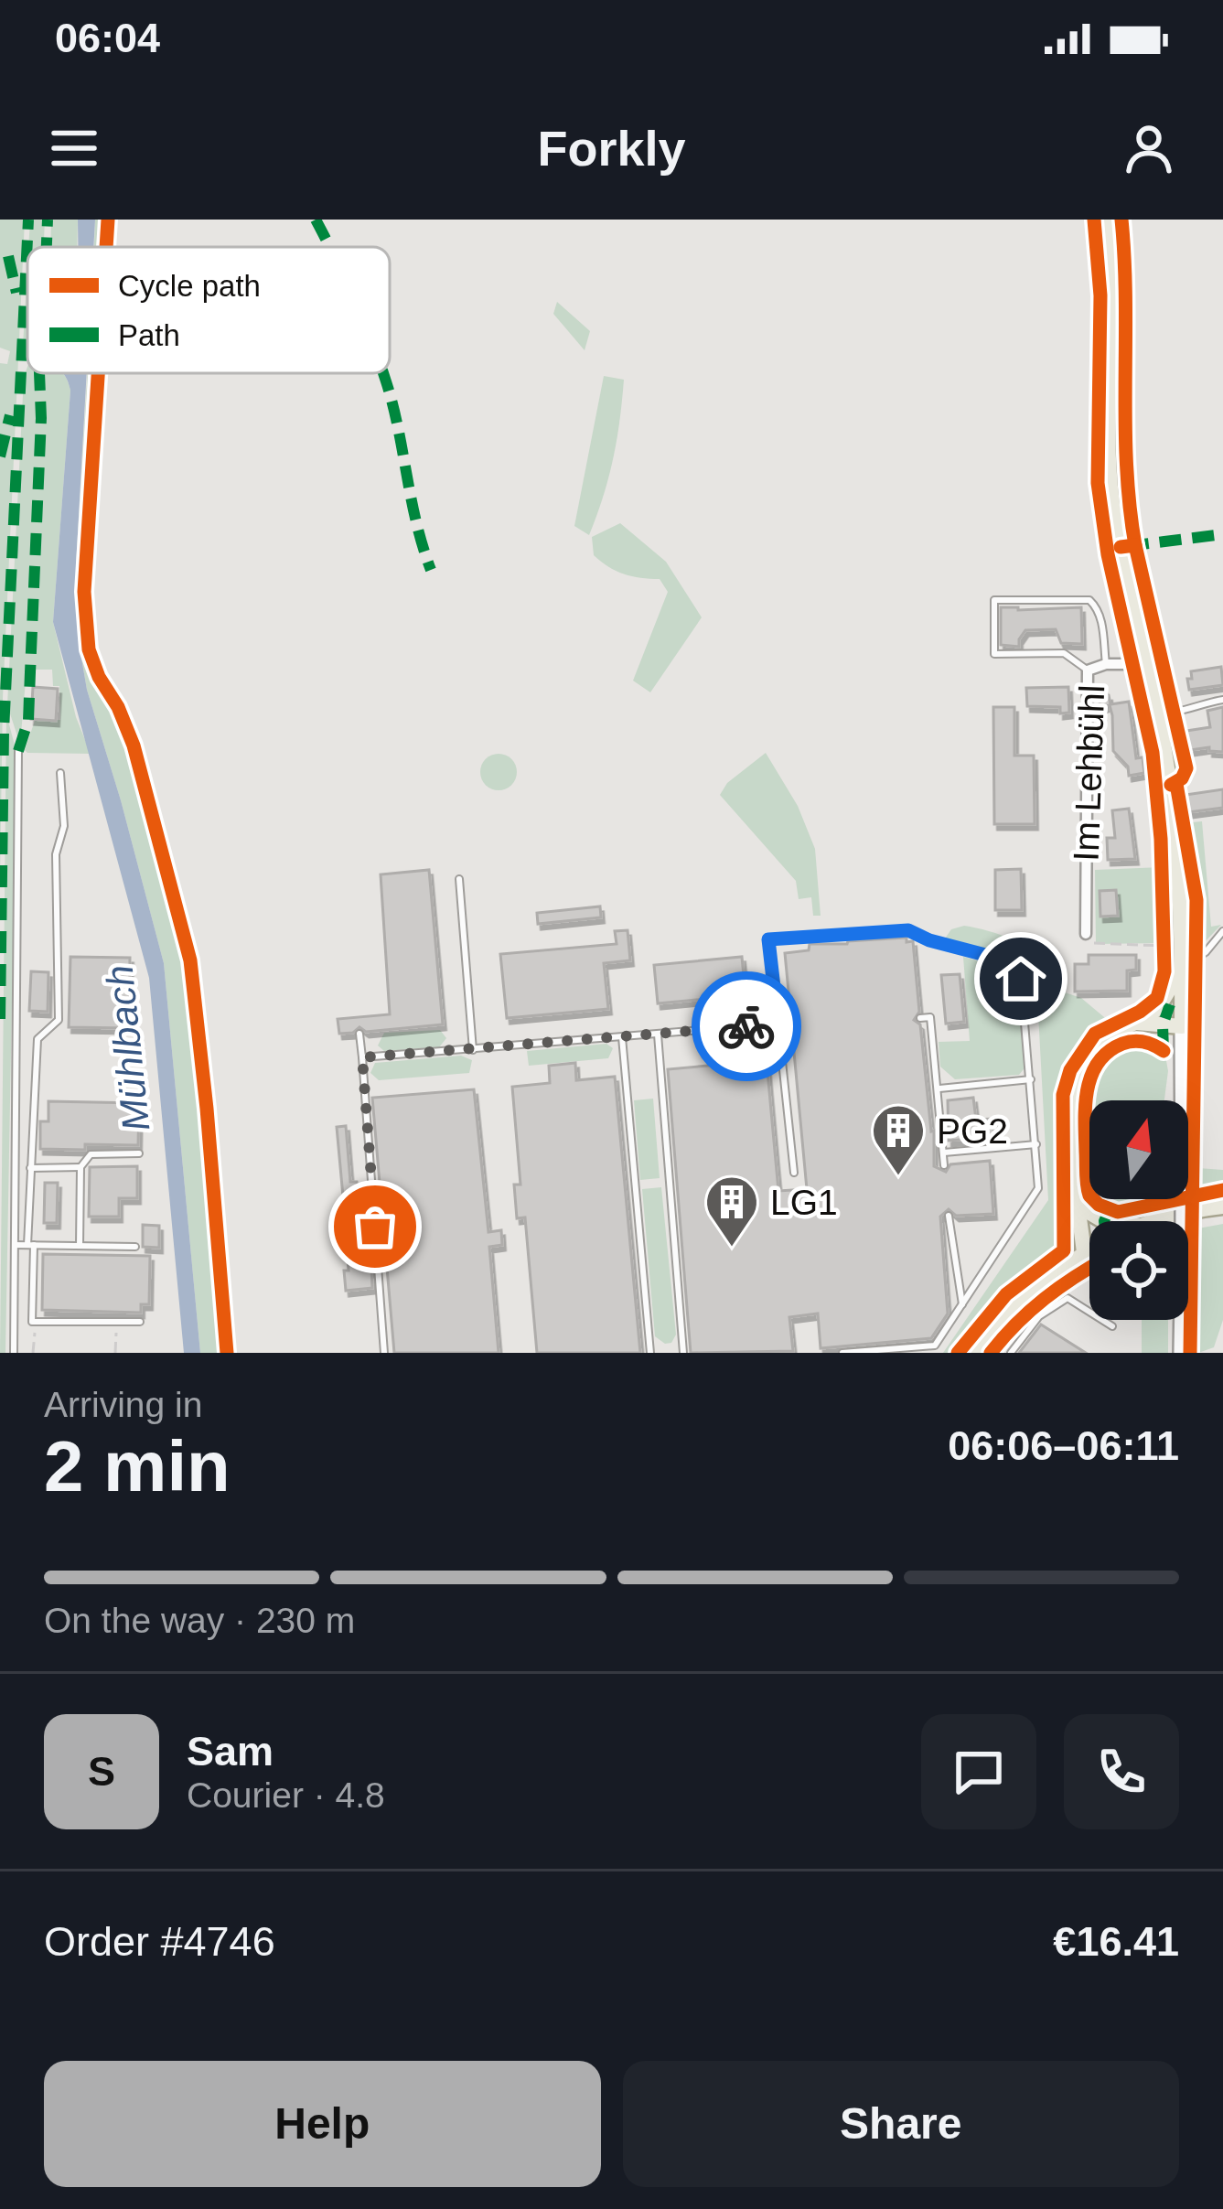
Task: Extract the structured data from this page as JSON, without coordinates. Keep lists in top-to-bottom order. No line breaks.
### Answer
{"streets":{"street":["Im Lehbühl"]},"water":["Mühlbach"],"places":{"building":["PG2","LG1"]},"legend":["Cycle path","Path"],"north":"top","page":{"status":"06:04","header":"Forkly","heading":["2 min","Arriving in","06:06–06:11"],"panel":["Sam","Courier · 4.8","Order #4746","€16.41"],"bar":"On the way · 230 m","round":"S","buttons":["Help","Share"]}}
